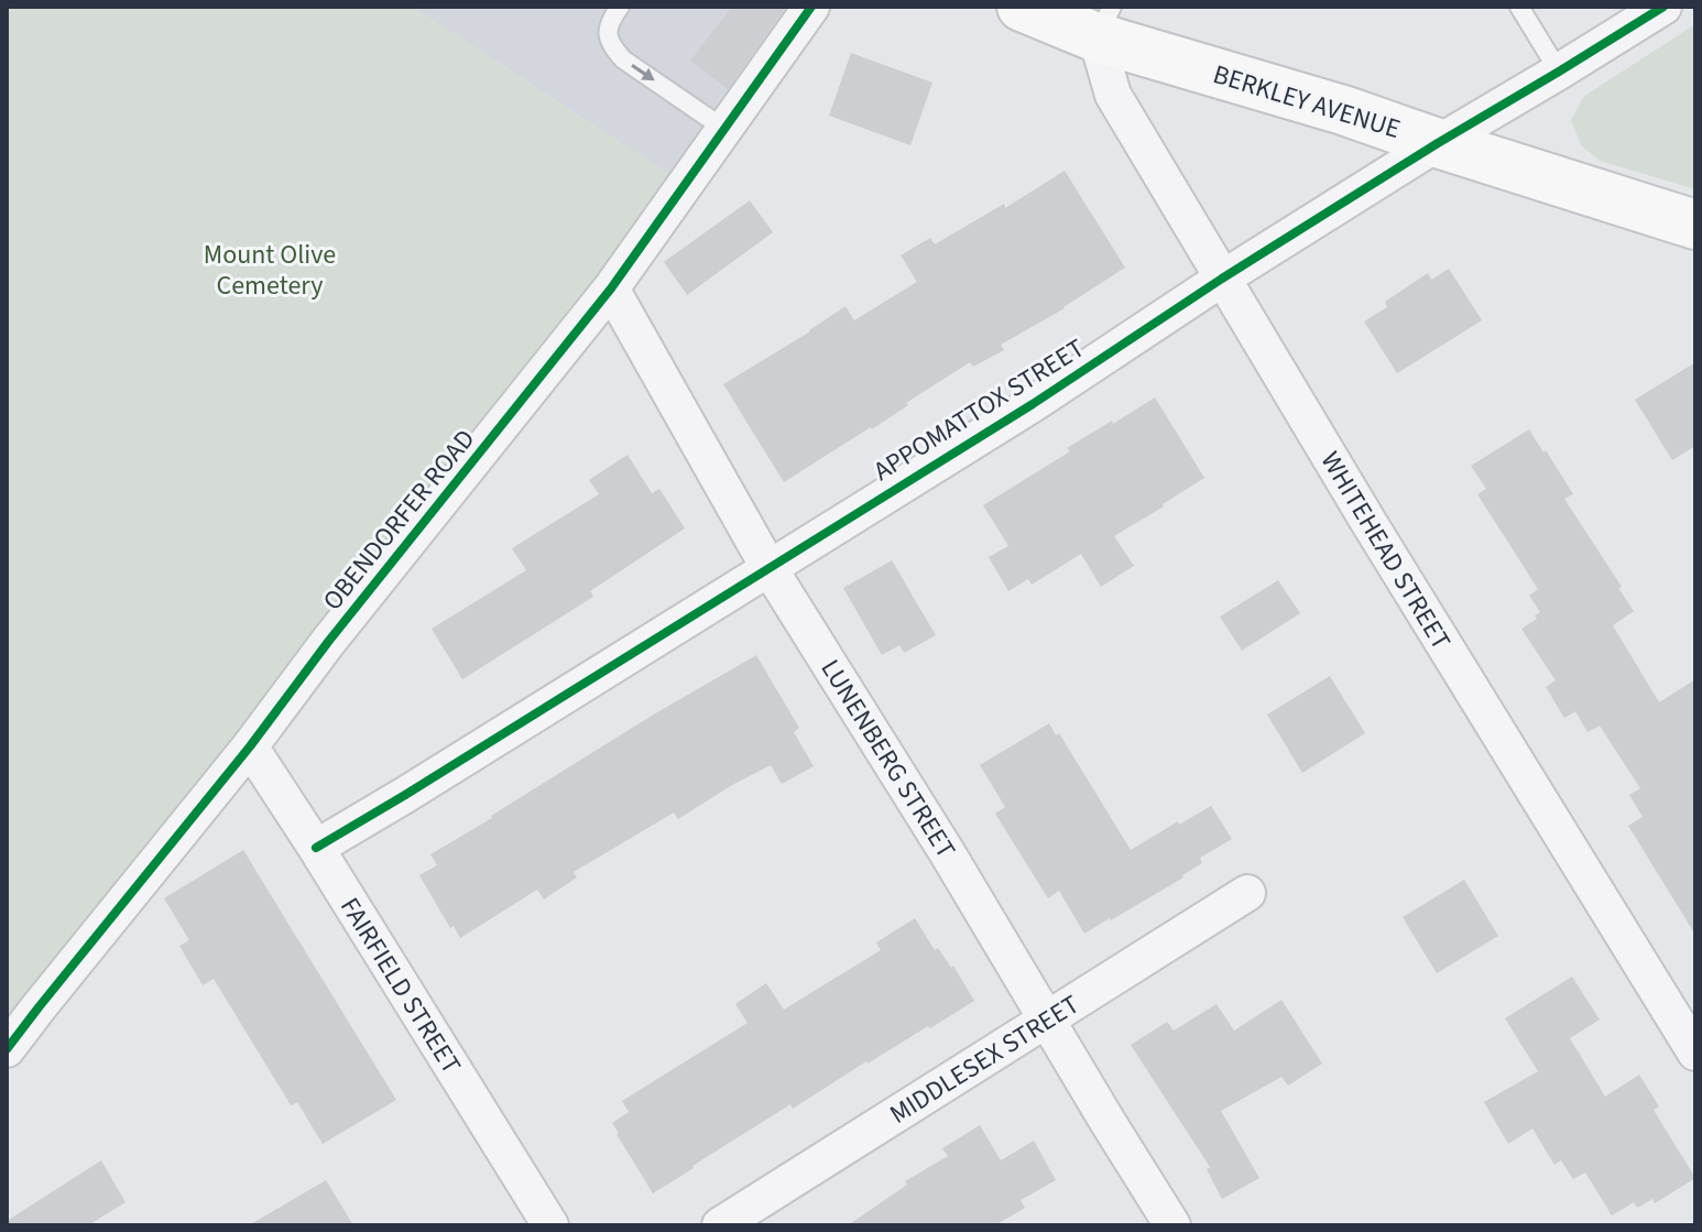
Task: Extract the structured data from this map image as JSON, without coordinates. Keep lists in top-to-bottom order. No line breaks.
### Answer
{"streets":{"street":["BERKLEY AVENUE","APPOMATTOX STREET","OBENDORFER ROAD","WHITEHEAD STREET","LUNENBERG STREET","FAIRFIELD STREET","MIDDLESEX STREET"]},"crossings":[["BERKLEY AVENUE","APPOMATTOX STREET"],["BERKLEY AVENUE","WHITEHEAD STREET"],["APPOMATTOX STREET","WHITEHEAD STREET"],["APPOMATTOX STREET","LUNENBERG STREET"],["APPOMATTOX STREET","FAIRFIELD STREET"],["OBENDORFER ROAD","LUNENBERG STREET"],["OBENDORFER ROAD","FAIRFIELD STREET"],["LUNENBERG STREET","MIDDLESEX STREET"]],"parks":["Mount Olive Cemetery"]}
